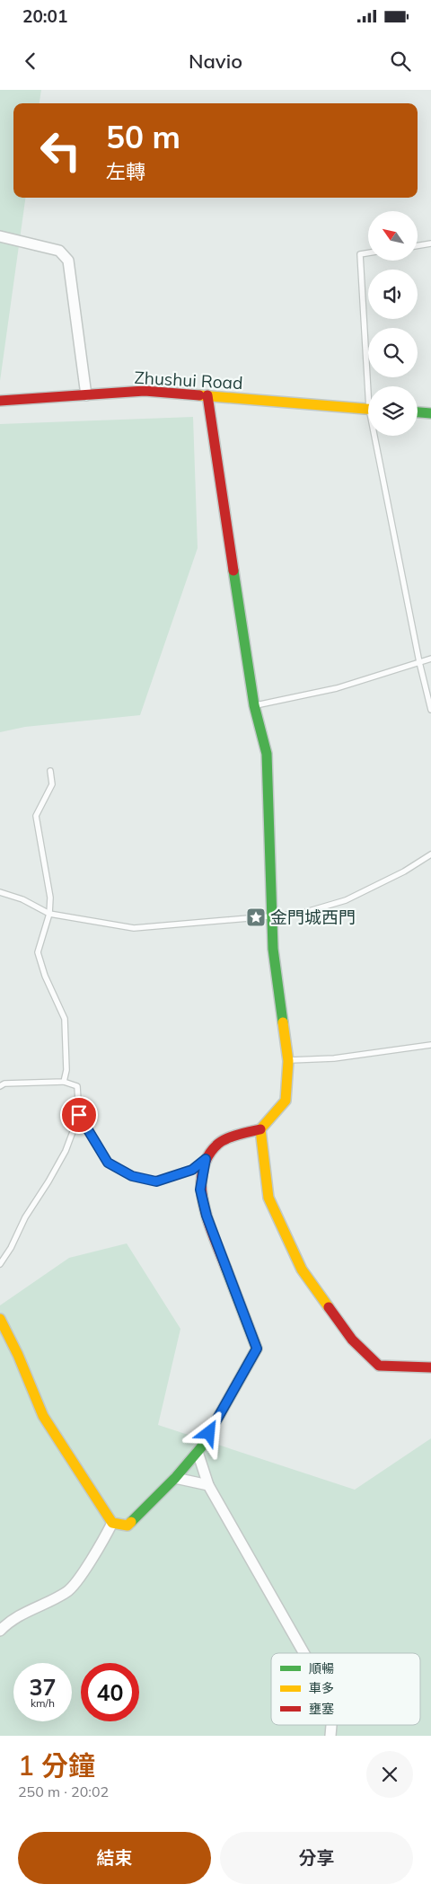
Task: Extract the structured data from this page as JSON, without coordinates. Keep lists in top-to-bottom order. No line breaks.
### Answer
{"streets":{"street":["Zhushui Road"]},"places":{"place":["金門城西門"]},"legend":["順暢","車多","壅塞"],"north":"top left","page":{"status":"20:01","header":"Navio","turn":["50 m","左轉"],"speed":"37 km/h","limit":"40","heading":["1 分鐘","250 m · 20:02"],"buttons":["結束","分享"]}}
